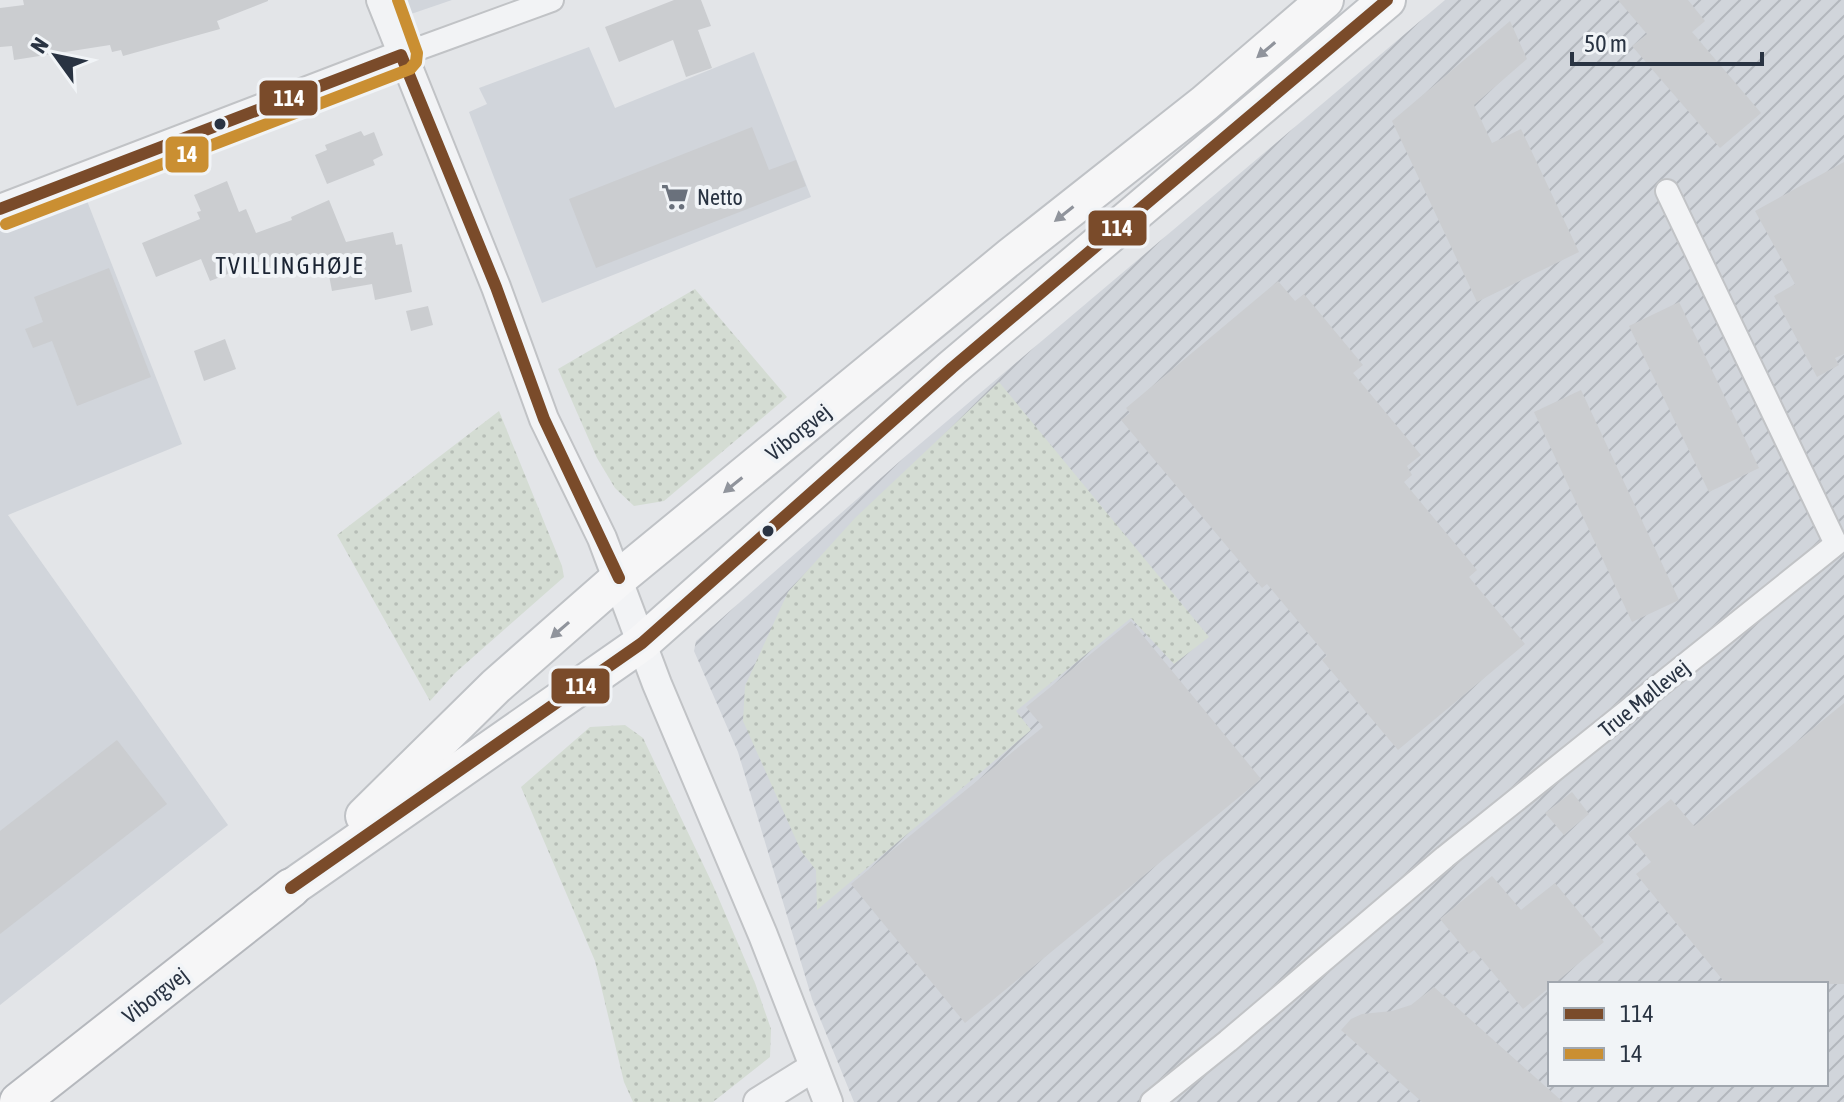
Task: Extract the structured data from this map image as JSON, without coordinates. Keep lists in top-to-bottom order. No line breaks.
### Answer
{"streets":{"highway":["Viborgvej"],"street":["True Møllevej"]},"districts":["TVILLINGHØJE"],"places":{"supermarket":["Netto"]},"lines":["transit line 114","transit line 14"],"legend":["114","14"],"scale_bar":"50 m","north":"top left"}
